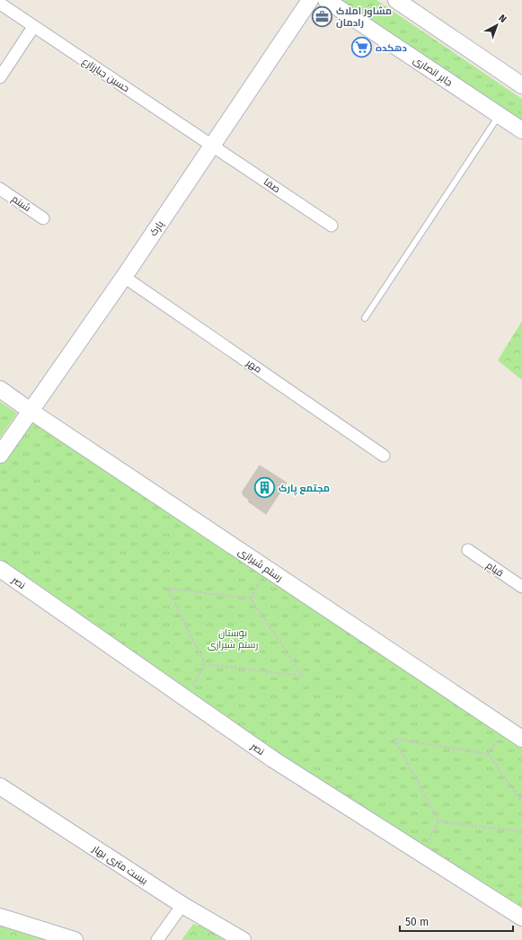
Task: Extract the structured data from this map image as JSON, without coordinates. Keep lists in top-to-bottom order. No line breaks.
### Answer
{"streets":{"street":["جابر انصاری","حسین جبارزارع","صفا","شبنم","پارک","مهر","رستم شیرازی","قیام","نصر","بیست متری بهار"]},"crossings":[["حسین جبارزارع","صفا"],["حسین جبارزارع","پارک"],["صفا","پارک"],["پارک","مهر"],["پارک","رستم شیرازی"]],"parks":["بوستان رستم شیرازی"],"places":{"office":["مشاور املاک رادمان"],"supermarket":["دهکده"],"building":["مجتمع پارک"]},"scale_bar":"50 m","north":"top right"}
